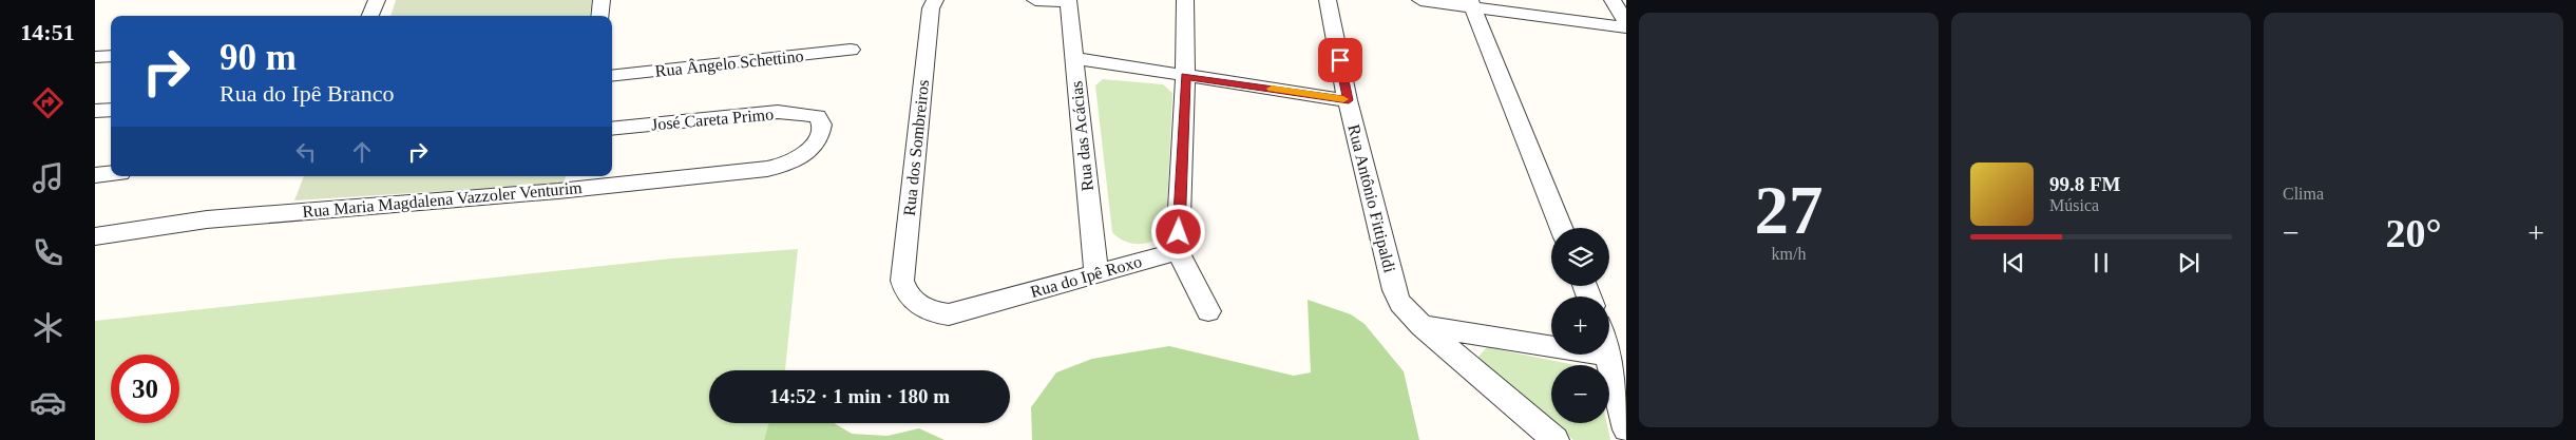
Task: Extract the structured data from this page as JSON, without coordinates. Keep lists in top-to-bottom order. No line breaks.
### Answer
{"streets":{"street":["Rua Ângelo Schettino","José Careta Primo","Rua das Acácias","Rua dos Sombreiros","Rua Antônio Fittipaldi","Rua Maria Magdalena Vazzoler Venturim","Rua do Ipê Roxo"]},"crossings":[["José Careta Primo","Rua Maria Magdalena Vazzoler Venturim"],["Rua das Acácias","Rua do Ipê Roxo"],["Rua dos Sombreiros","Rua do Ipê Roxo"]],"page":{"tabs":"14:51","tile":[["27","km/h"],"Clima"],"turn":["90 m","Rua do Ipê Branco"],"song":["99.8 FM","Música"],"heat":["−","20°","+"],"map_buttons":["+","−"],"limit":"30","trip":"14:52 · 1 min · 180 m"}}
